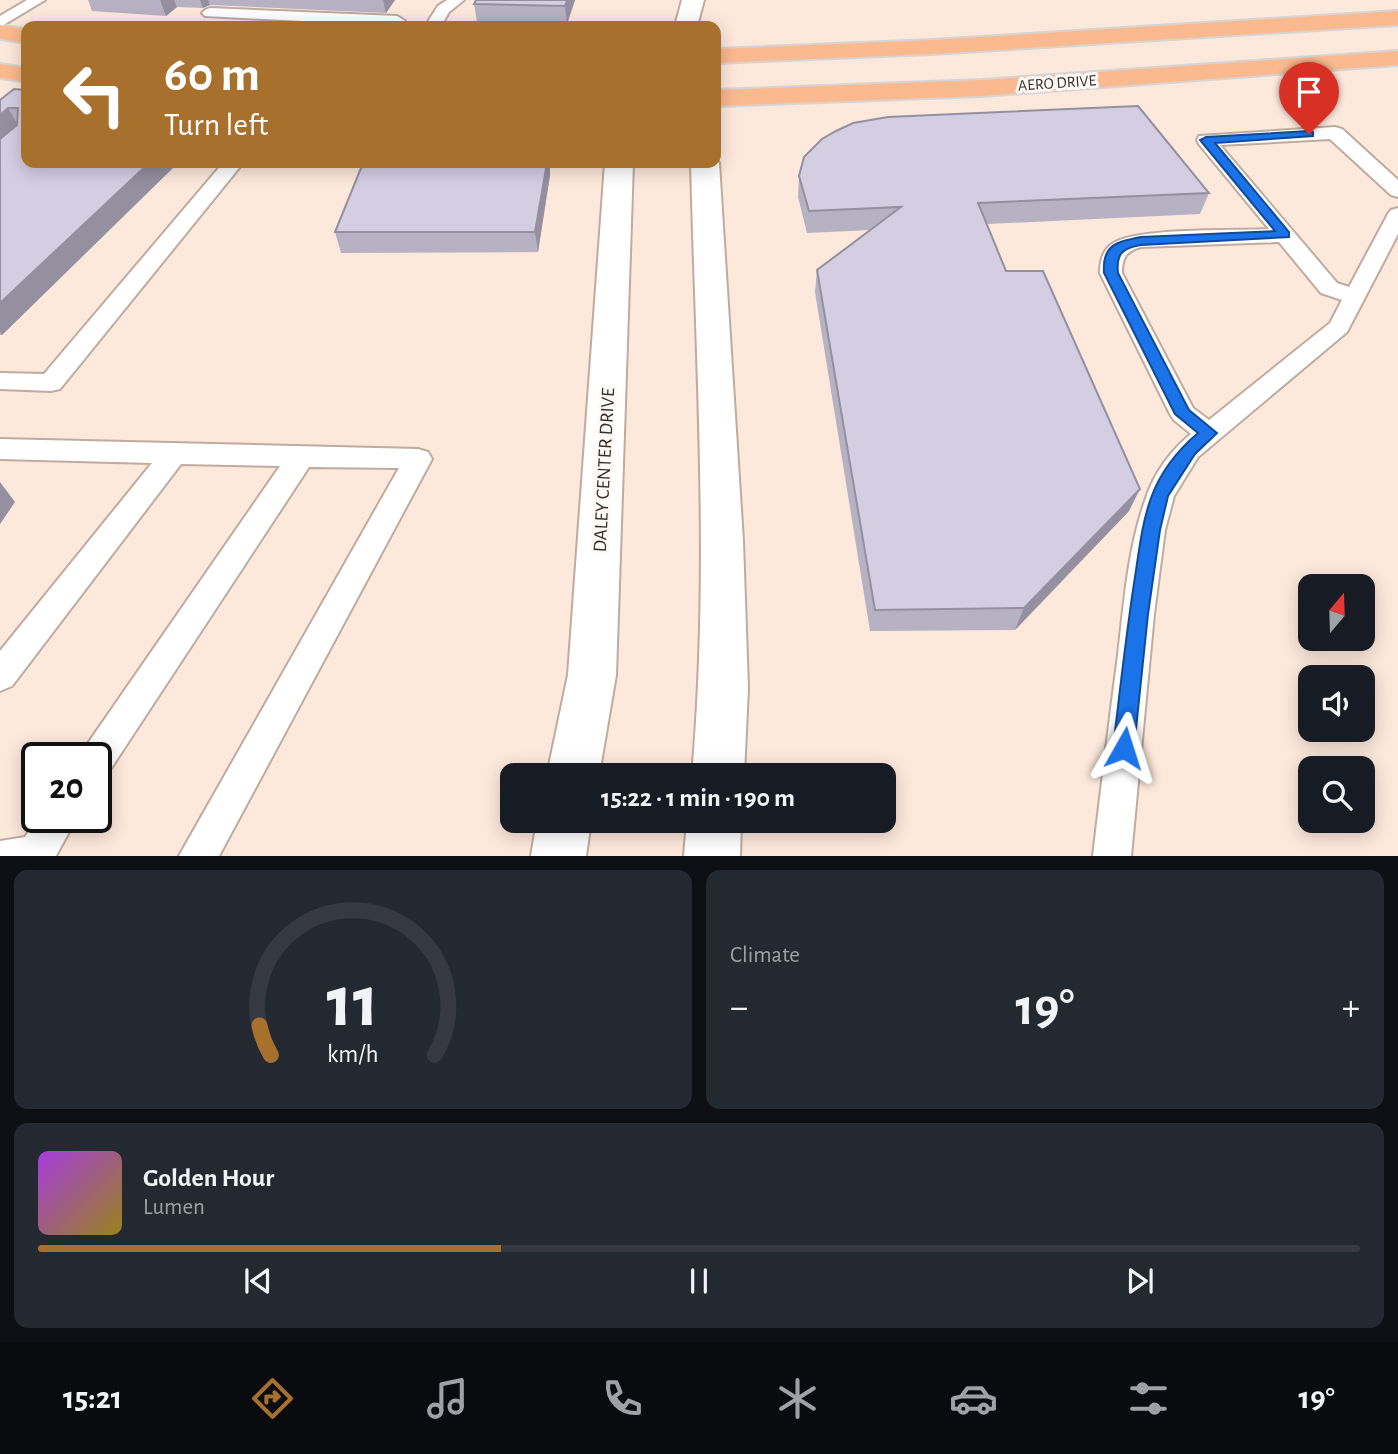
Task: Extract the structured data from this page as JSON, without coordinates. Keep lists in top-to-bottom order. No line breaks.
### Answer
{"streets":{"main road":["AERO DRIVE","DALEY CENTER DRIVE"]},"north":"top","page":{"turn":["60 m","Turn left"],"limit":"20","trip":"15:22 · 1 min · 190 m","tile":"Climate","heat":["−","19°","+"],"song":["Golden Hour","Lumen"],"tabs":["15:21","19°"],"gauge":["11","km/h"]}}
